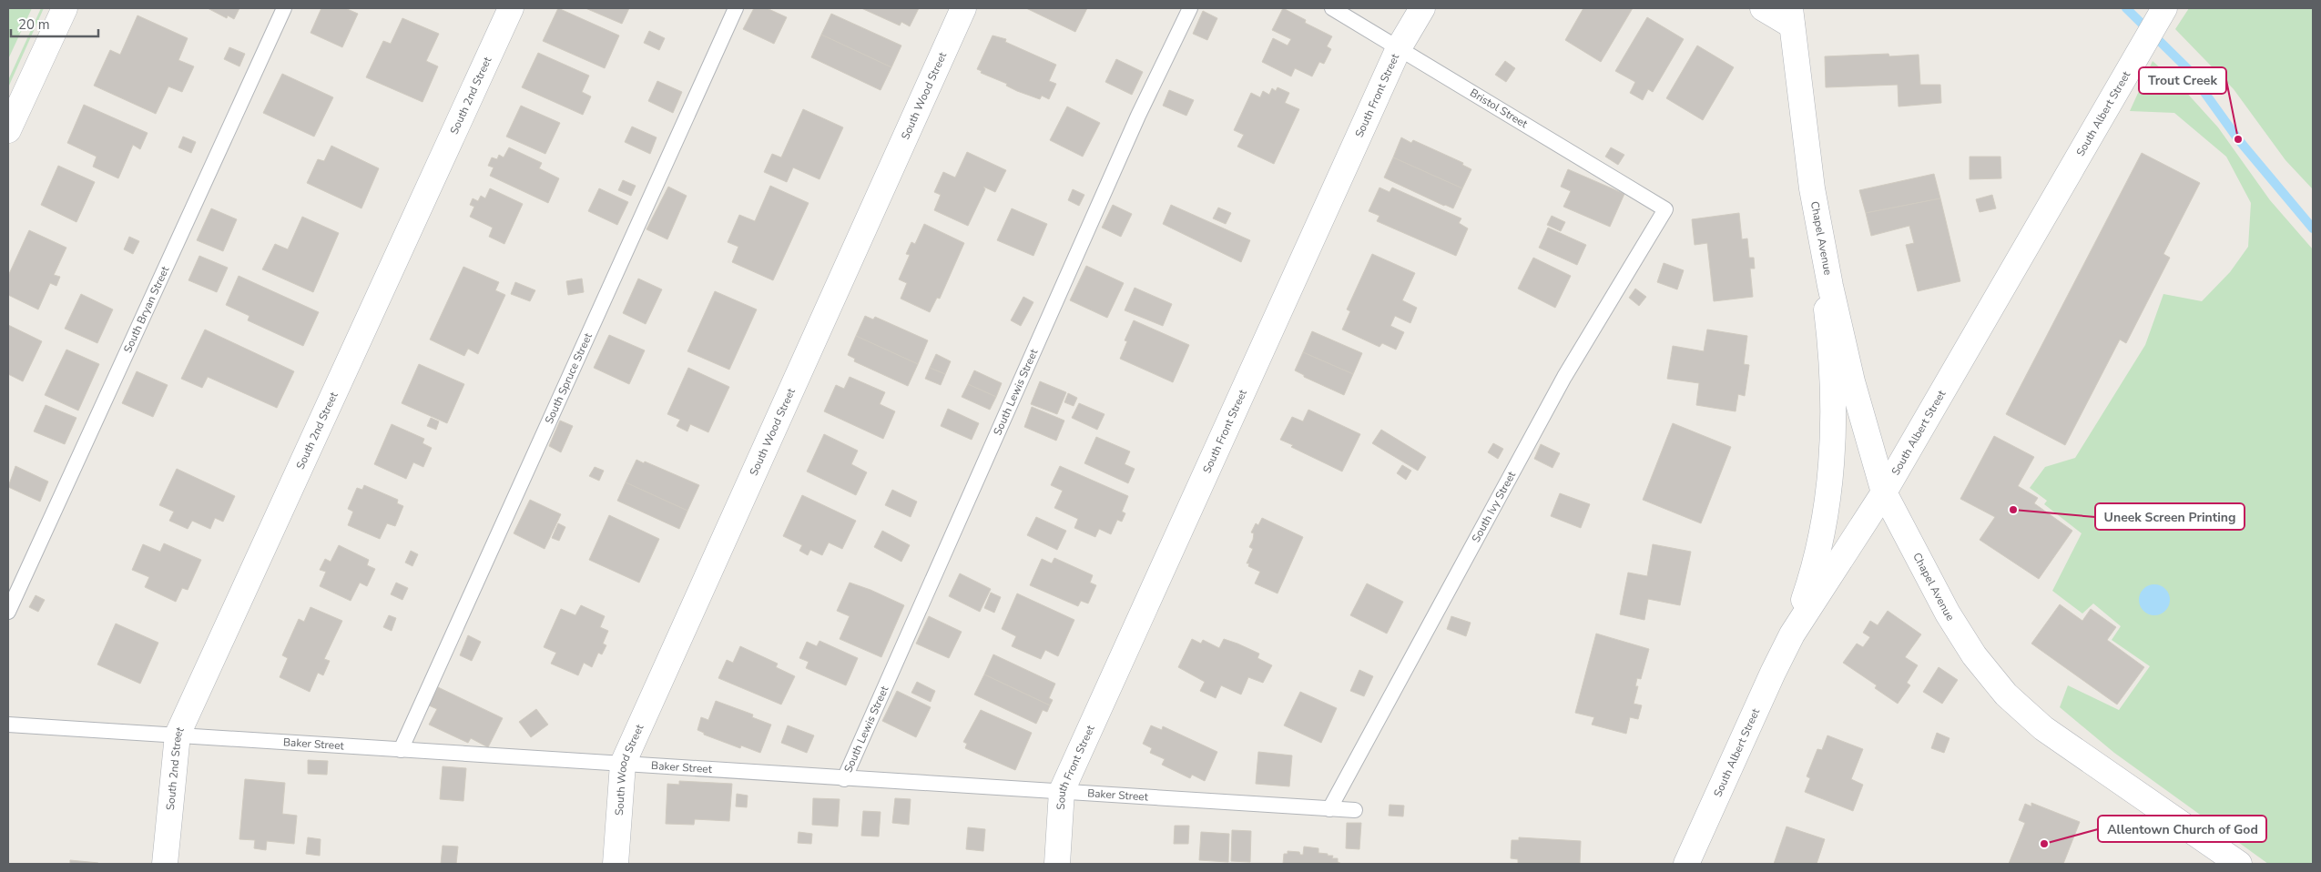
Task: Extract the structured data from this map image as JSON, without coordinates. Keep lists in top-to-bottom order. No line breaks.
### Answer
{"streets":{"street":["South 2nd Street","South Wood Street","South Front Street","South Albert Street","Chapel Avenue"],"lane":["Bristol Street","South Bryan Street","South Spruce Street","South Lewis Street","South Ivy Street","Baker Street"]},"crossings":[["South 2nd Street","Baker Street"],["South Wood Street","Baker Street"],["South Front Street","Bristol Street"],["South Front Street","Baker Street"],["Bristol Street","South Ivy Street"],["South Albert Street","Chapel Avenue"],["South Spruce Street","Baker Street"],["South Lewis Street","Baker Street"],["South Ivy Street","Baker Street"]],"places":["Trout Creek","Uneek Screen Printing","Allentown Church of God"],"scale_bar":"20 m"}
